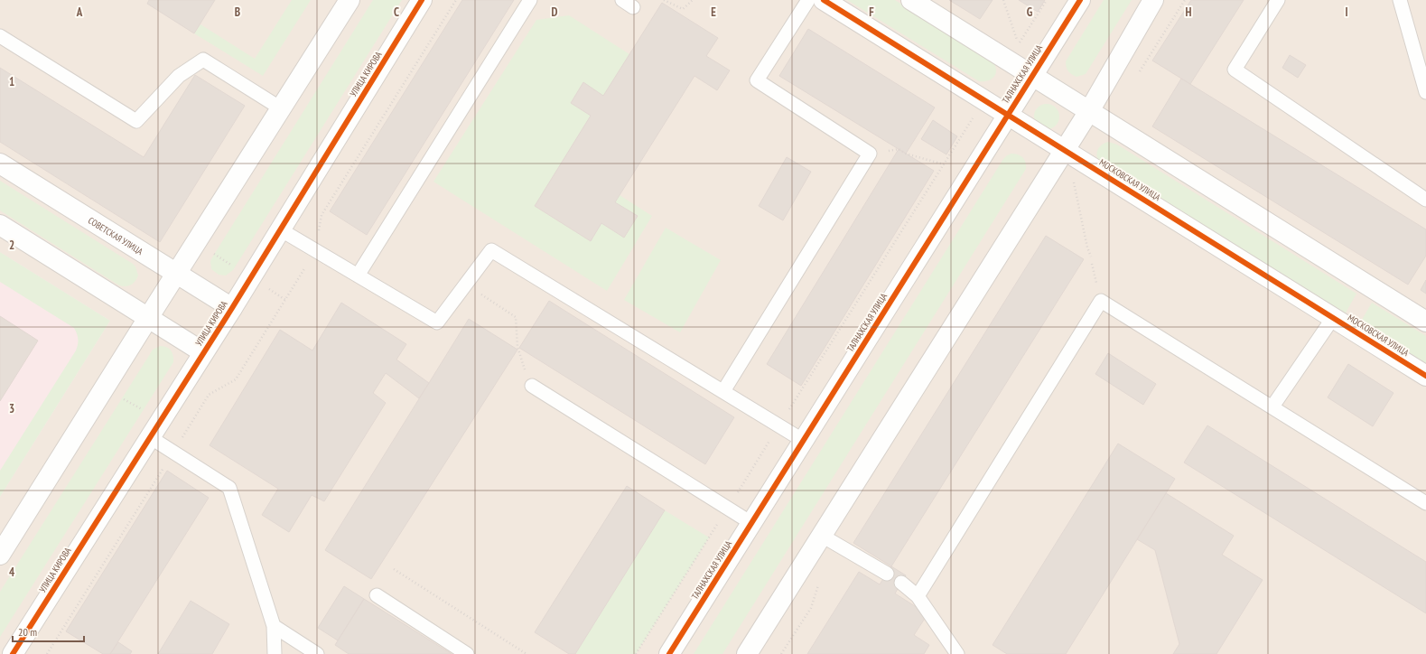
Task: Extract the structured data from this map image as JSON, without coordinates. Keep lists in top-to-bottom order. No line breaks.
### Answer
{"streets":{"street":["УЛИЦА КИРОВА","ТАЛНАХСКАЯ УЛИЦА","МОСКОВСКАЯ УЛИЦА","СОВЕТСКАЯ УЛИЦА"]},"crossings":[["УЛИЦА КИРОВА","СОВЕТСКАЯ УЛИЦА"],["ТАЛНАХСКАЯ УЛИЦА","МОСКОВСКАЯ УЛИЦА"]],"scale_bar":"20 m","grid":{"columns":["A","B","C","D","E","F","G","H","I"],"rows":["1","2","3","4"]}}
